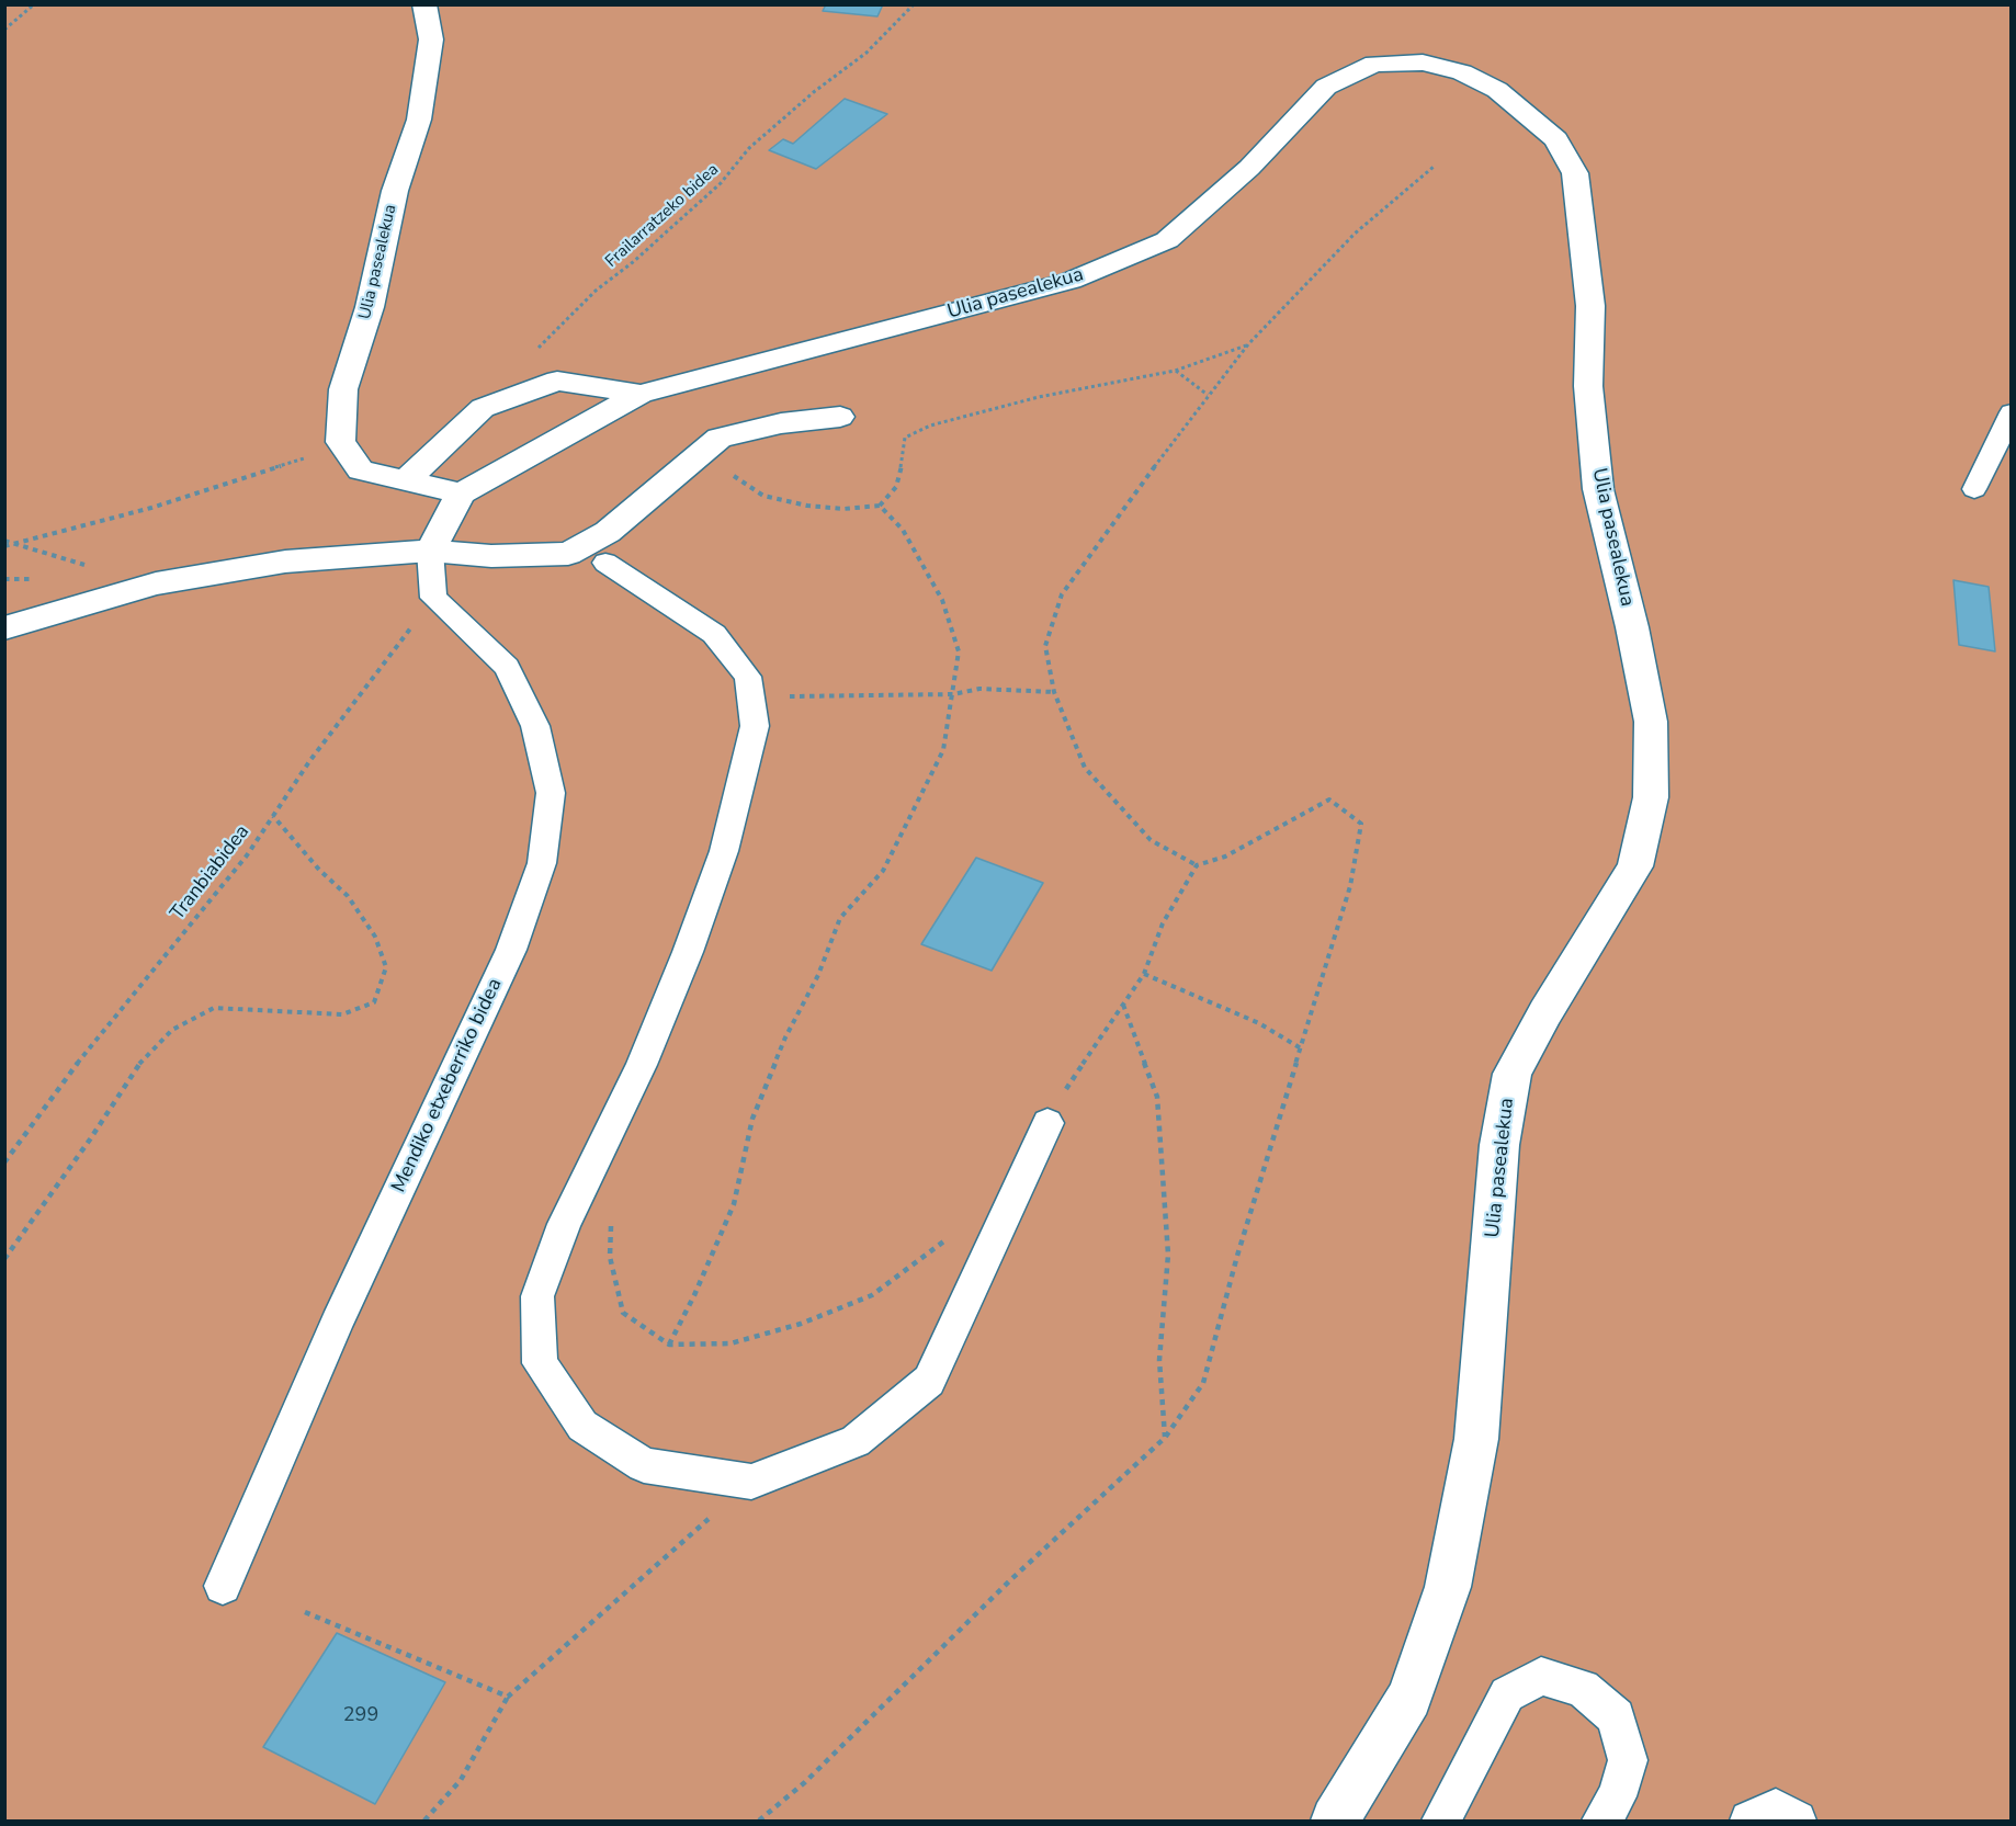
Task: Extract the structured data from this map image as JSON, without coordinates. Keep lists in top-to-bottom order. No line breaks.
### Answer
{"streets":{"street":["Ulia pasealekua"],"lane":["Mendiko etxeberriko bidea"],"path":["Frailarratzeko bidea","Tranbiabidea"]},"crossings":[["Frailarratzeko bidea","Ulia pasealekua"],["Tranbiabidea","Mendiko etxeberriko bidea"]],"house_numbers":["299"]}
